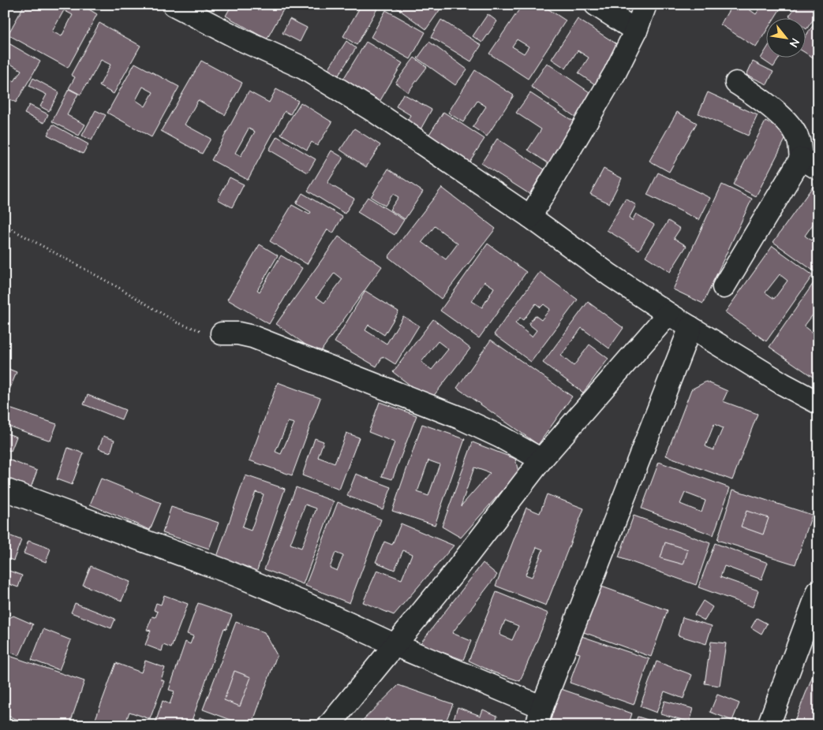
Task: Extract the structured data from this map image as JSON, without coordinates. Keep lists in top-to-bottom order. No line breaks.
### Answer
{"north":"bottom right"}
